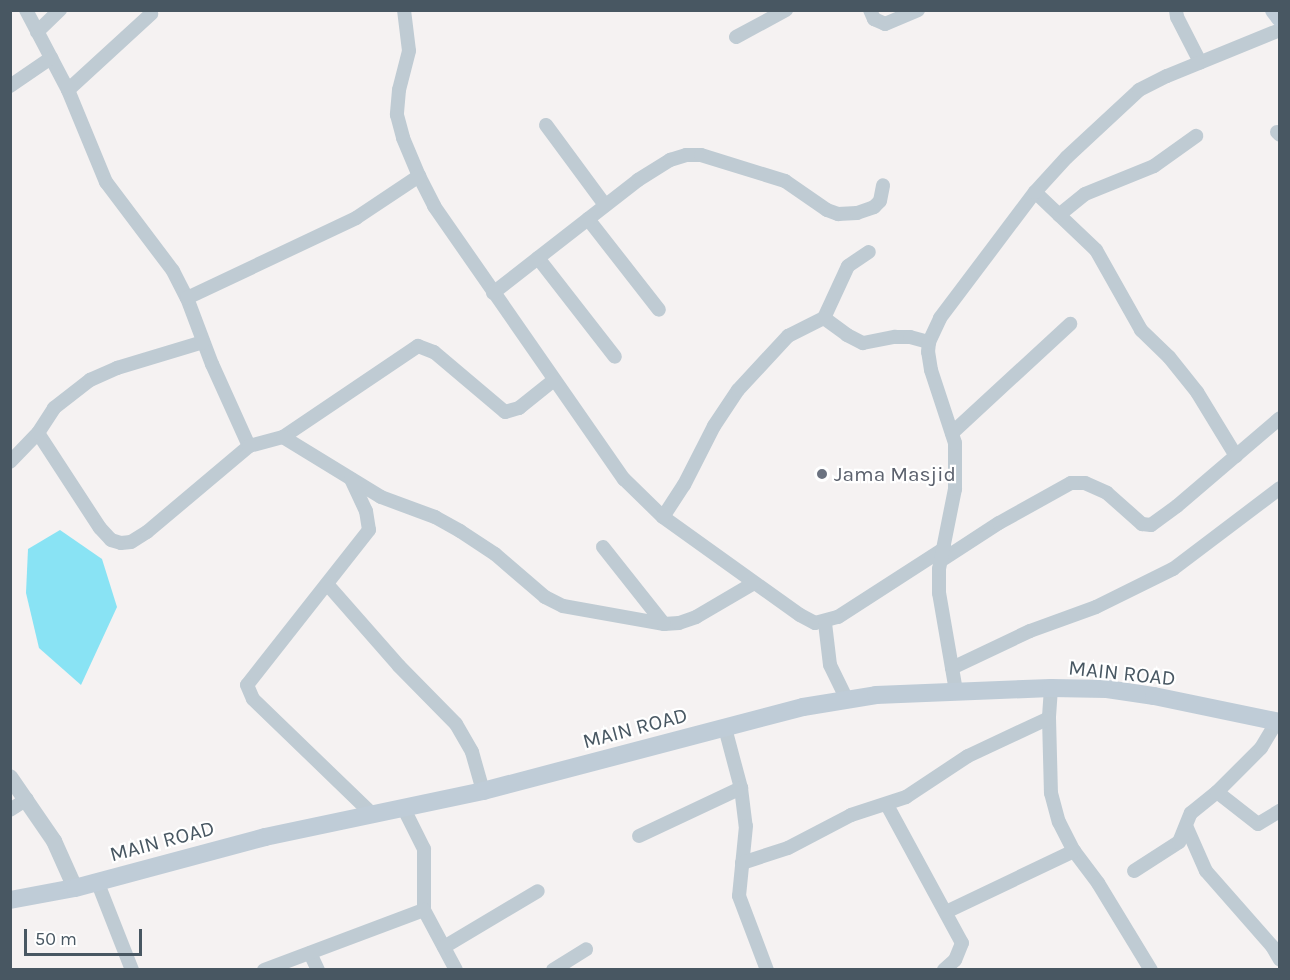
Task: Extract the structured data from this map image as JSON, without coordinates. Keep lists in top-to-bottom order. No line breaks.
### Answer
{"streets":{"main road":["MAIN ROAD"]},"places":["Jama Masjid"],"scale_bar":"50 m"}
